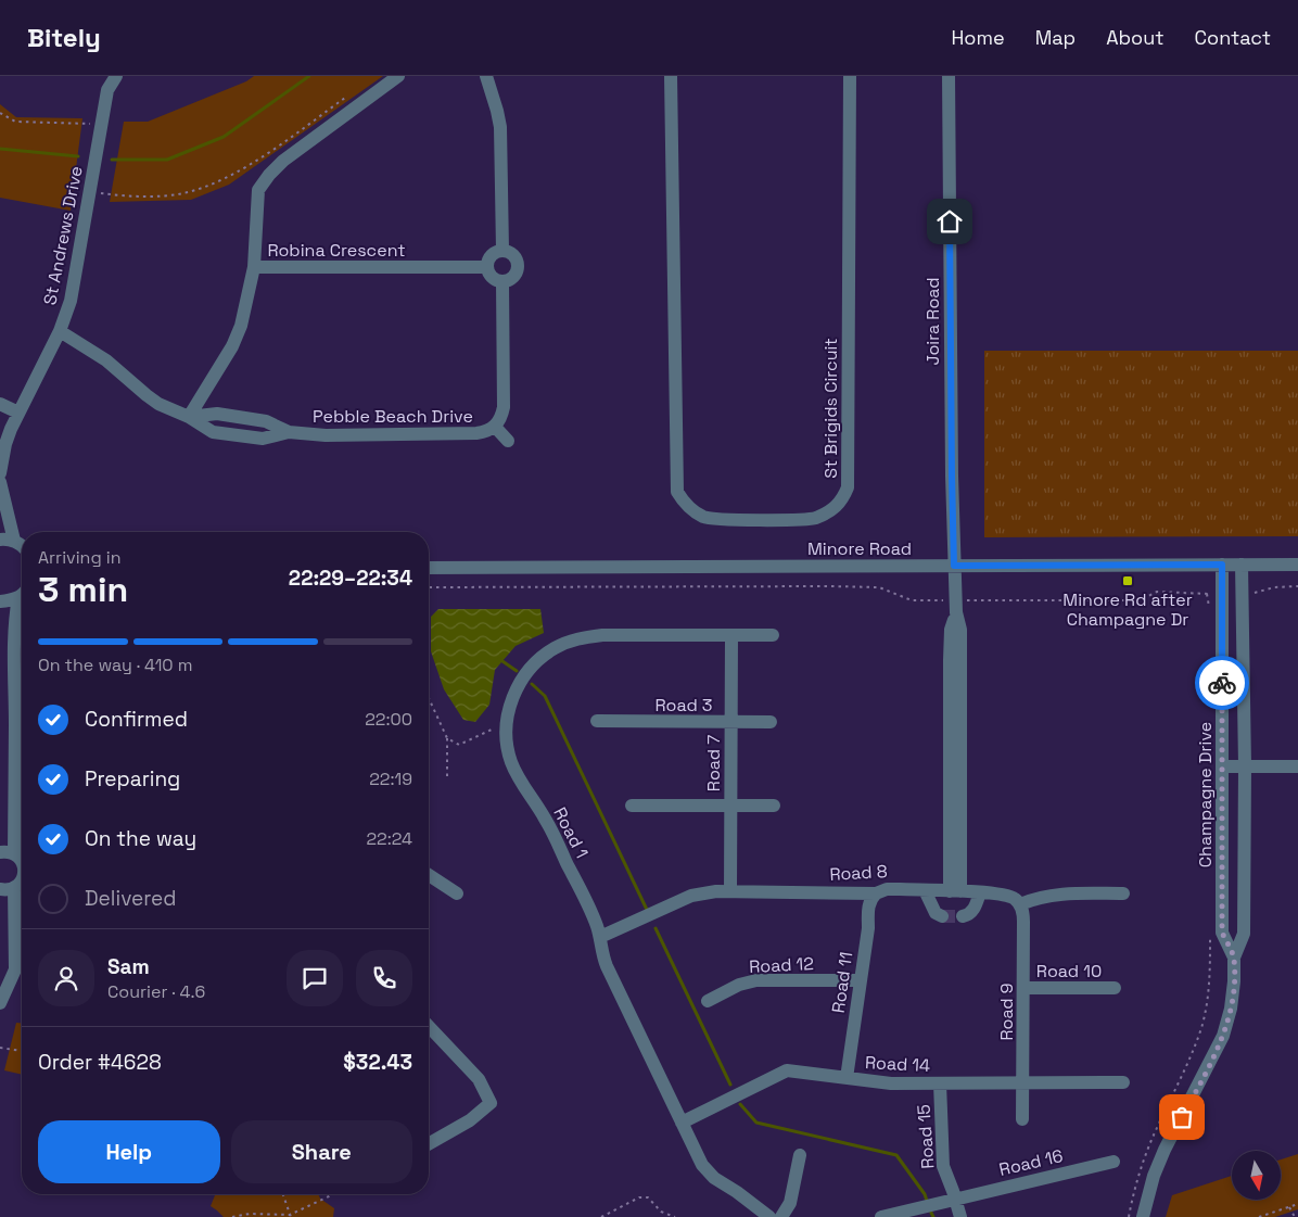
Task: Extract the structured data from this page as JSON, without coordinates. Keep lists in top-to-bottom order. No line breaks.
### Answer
{"streets":{"street":["St Andrews Drive","Robina Crescent","Joira Road","St Brigids Circuit","Pebble Beach Drive","Minore Road","Road 3","Road 7","Champagne Drive","Road 1","Road 8","Road 12","Road 10","Road 11","Road 9","Road 14","Road 15","Road 16"]},"crossings":[["St Andrews Drive","Pebble Beach Drive"],["Robina Crescent","Pebble Beach Drive"],["Joira Road","Minore Road"],["Joira Road","Road 8"],["Minore Road","Champagne Drive"],["Road 3","Road 7"],["Road 7","Road 1"],["Road 7","Road 8"],["Road 1","Road 8"],["Road 1","Road 14"],["Road 8","Road 11"],["Road 8","Road 9"],["Road 12","Road 11"],["Road 10","Road 9"],["Road 11","Road 14"],["Road 9","Road 14"],["Road 14","Road 15"],["Road 15","Road 16"]],"places":{"transit":["Minore Rd after Champagne Dr"]},"north":"bottom","page":{"header":"Bitely","nav":["Home","Map","About","Contact"],"heading":["3 min","Arriving in","22:29–22:34"],"panel":["Sam","Courier · 4.6","Order #4628","$32.43"],"bar":"On the way · 410 m","list":[["Confirmed","22:00"],["Preparing","22:19"],["On the way","22:24"],"Delivered"],"buttons":["Help","Share"]}}
